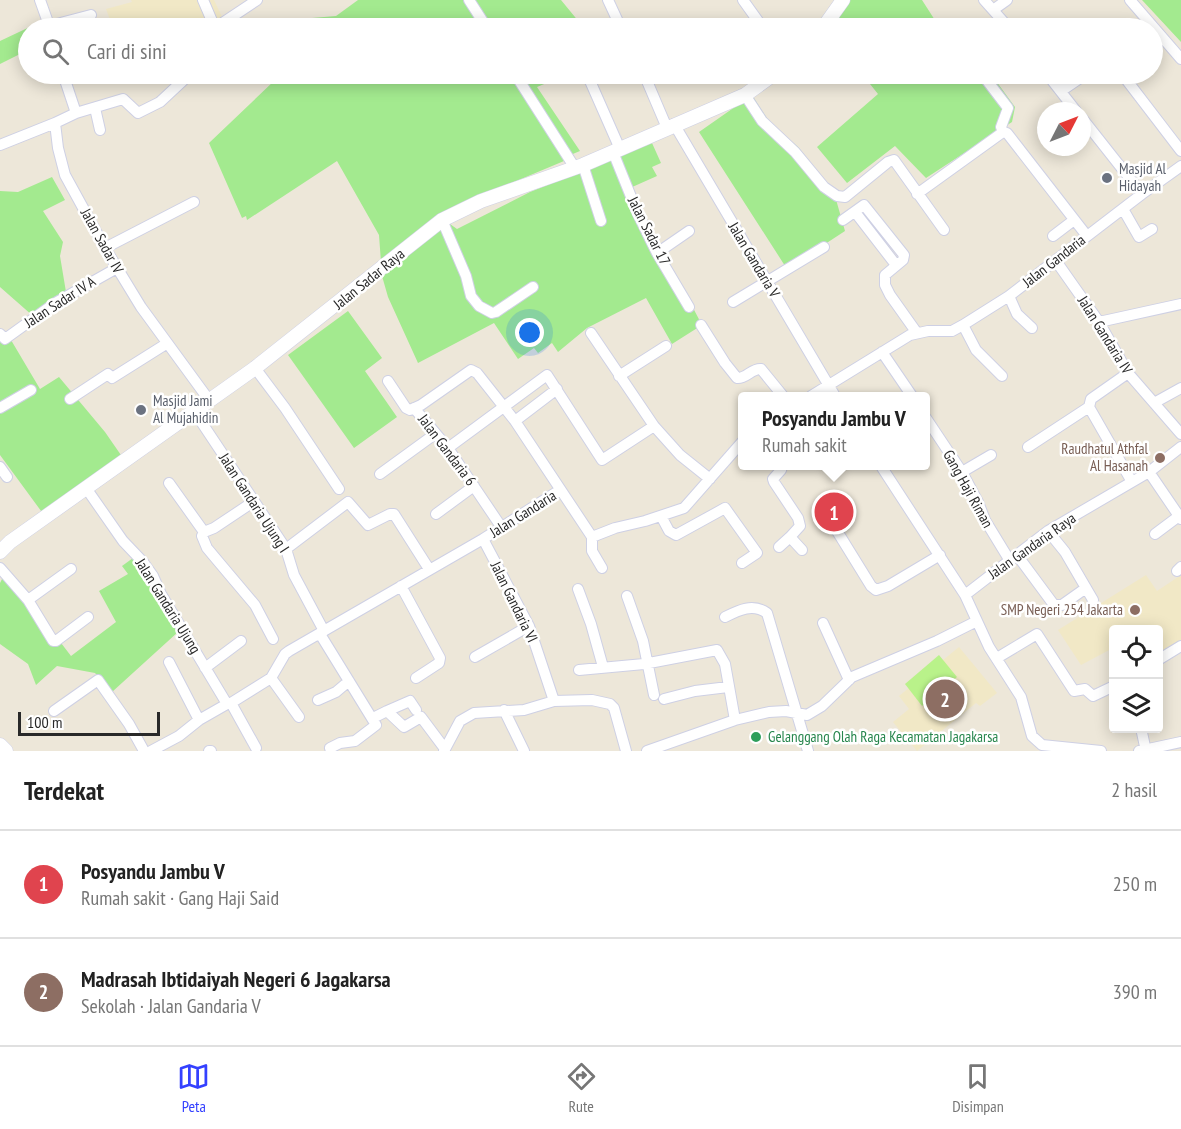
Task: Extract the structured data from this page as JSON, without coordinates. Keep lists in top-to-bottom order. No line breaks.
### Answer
{"streets":{"street":["Jalan Sadar 17","Jalan Sadar IV","Jalan Gandaria V","Jalan Gandaria","Jalan Sadar Raya","Jalan Sadar IV A","Jalan Gandaria IV","Jalan Gandaria 6","Gang Haji Riman","Jalan Gandaria Ujung I","Jalan Gandaria Raya","Jalan Gandaria VI","Jalan Gandaria Ujung"]},"crossings":[["Jalan Sadar 17","Jalan Sadar Raya"],["Jalan Sadar IV","Jalan Sadar Raya"],["Jalan Sadar IV","Jalan Sadar IV A"],["Jalan Gandaria V","Jalan Sadar Raya"],["Jalan Gandaria","Jalan Gandaria IV"],["Jalan Gandaria","Jalan Gandaria 6"],["Jalan Gandaria","Jalan Gandaria VI"],["Jalan Sadar Raya","Jalan Gandaria Ujung I"],["Jalan Sadar Raya","Jalan Gandaria Ujung"],["Gang Haji Riman","Jalan Gandaria Raya"]],"places":["Masjid Al Hidayah","Masjid Jami Al Mujahidin","Raudhatul Athfal Al Hasanah","SMP Negeri 254 Jakarta","Gelanggang Olah Raga Kecamatan Jagakarsa"],"scale_bar":"100 m","north":"top right","page":{"search":"Cari di sini","popup":["Posyandu Jambu V","Rumah sakit"],"pins":["1","2"],"scale":"100 m","heading":["Terdekat","2 hasil"],"list":[{"mark":"1","name":"Posyandu Jambu V","note":"Rumah sakit · Gang Haji Said","value":"250 m"},{"mark":"2","name":"Madrasah Ibtidaiyah Negeri 6 Jagakarsa","note":"Sekolah · Jalan Gandaria V","value":"390 m"}],"nav":["Peta","Rute","Disimpan"]}}
